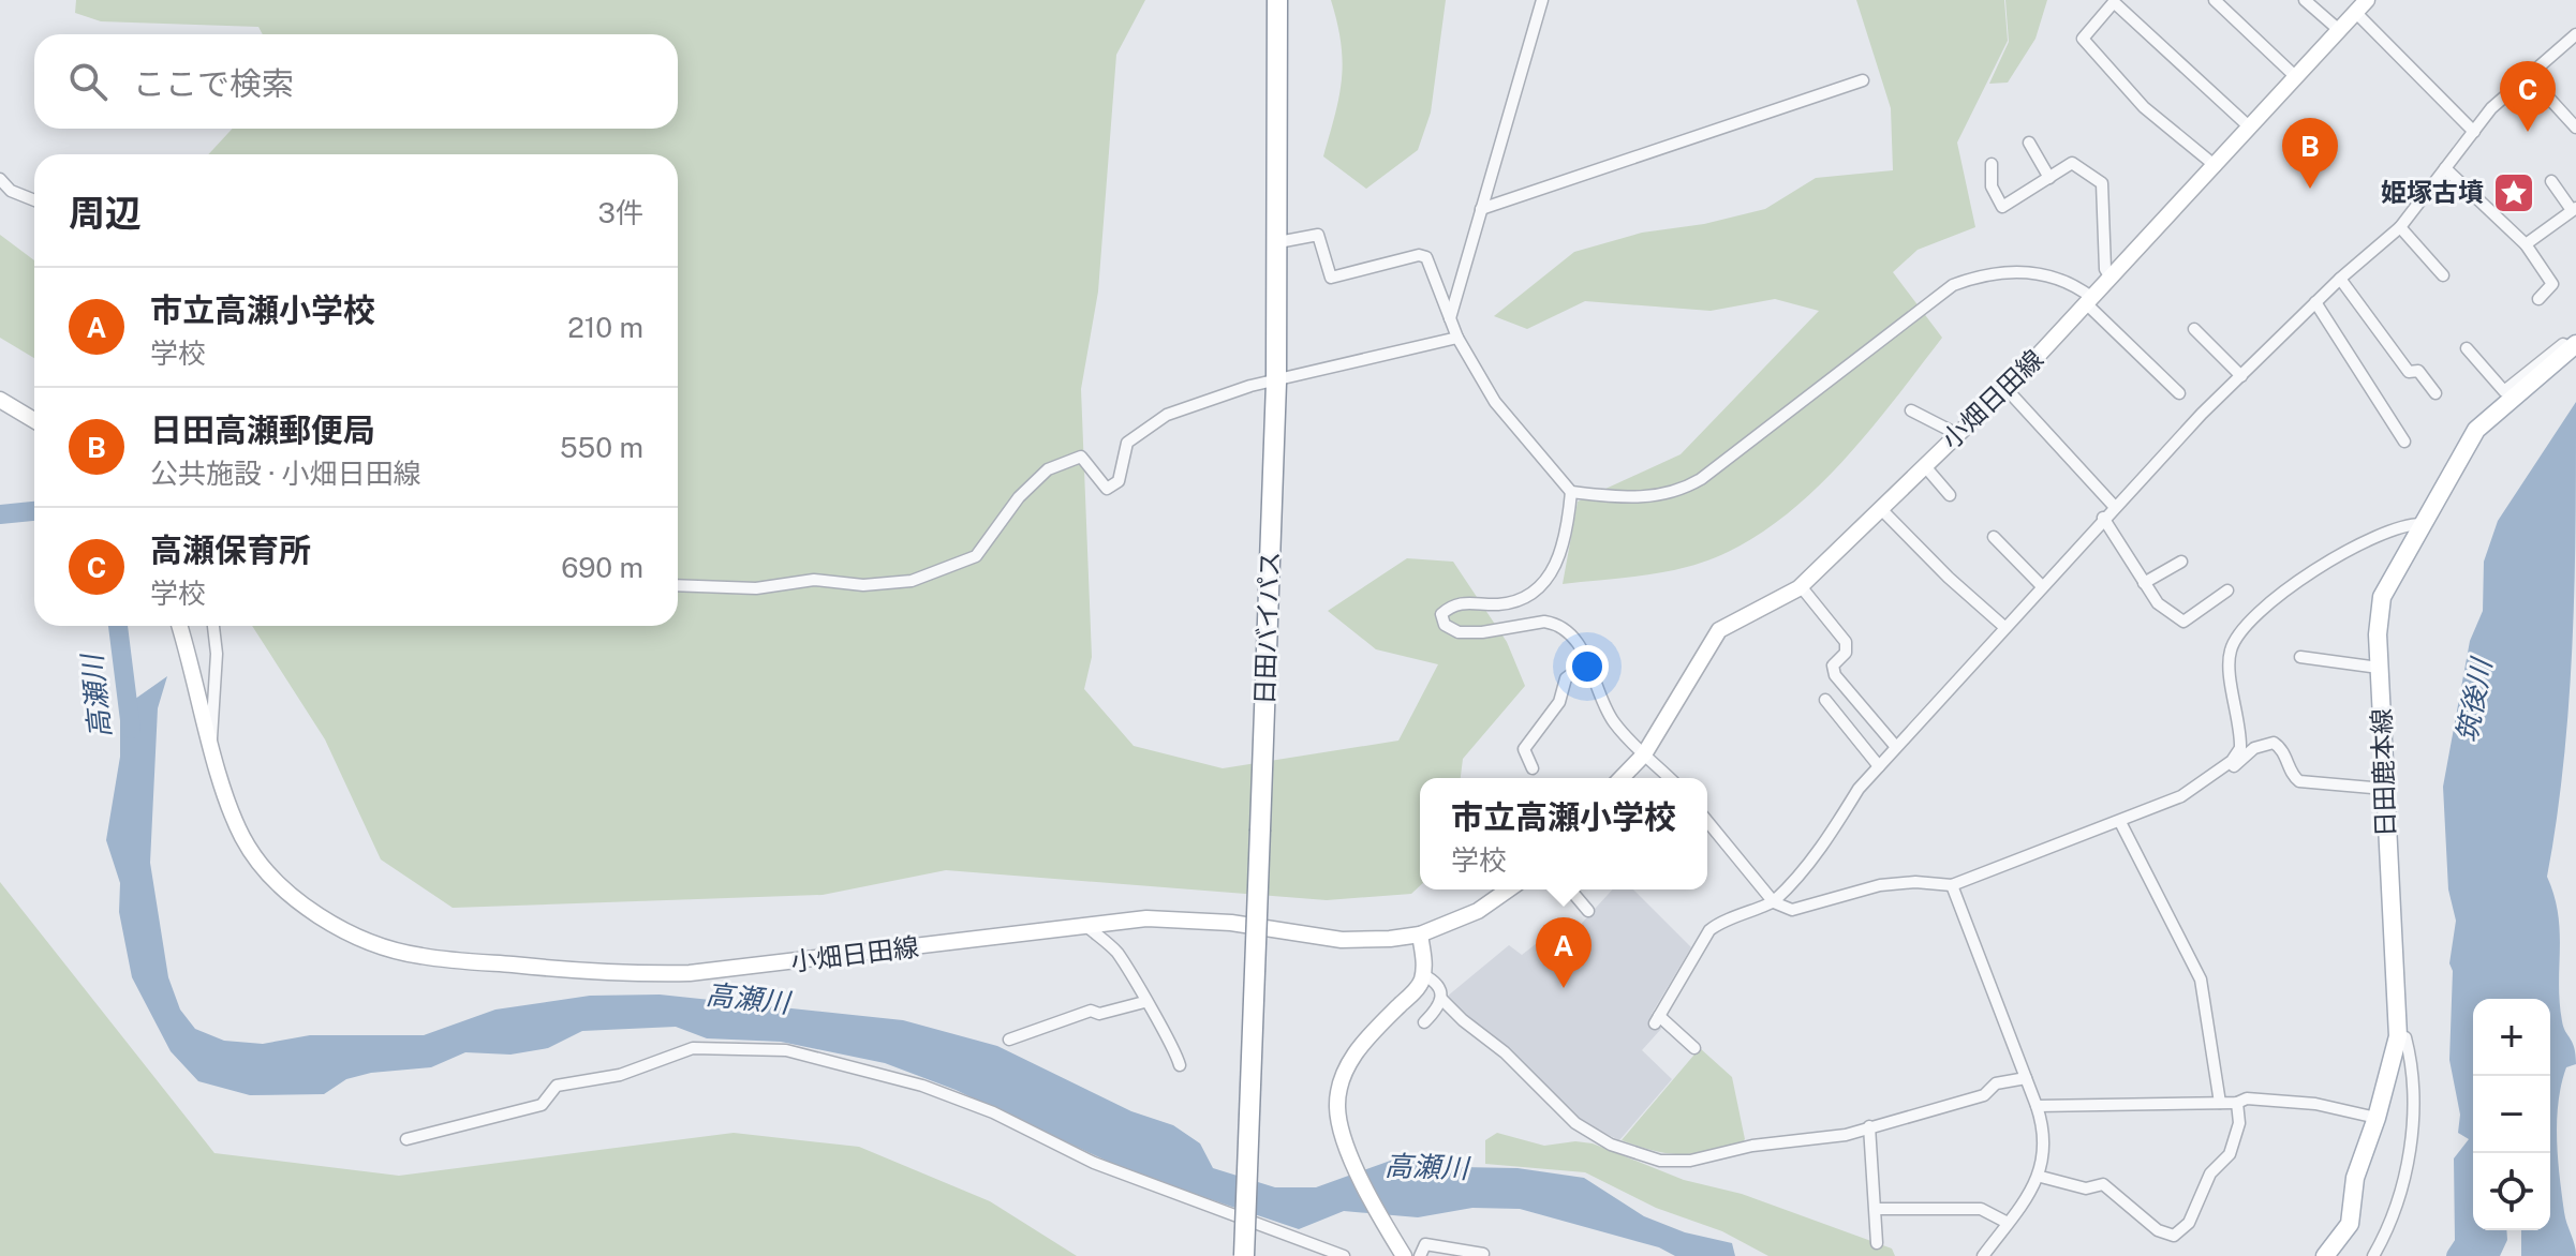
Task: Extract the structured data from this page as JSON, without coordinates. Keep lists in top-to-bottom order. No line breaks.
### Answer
{"streets":{"highway":["日田バイパス"],"main road":["小畑日田線","日田鹿本線"]},"water":["高瀬川","筑後川"],"places":{"place":["姫塚古墳"]},"page":{"search":"ここで検索","pins":["C","B","A"],"heading":["周辺","3件"],"list":[{"mark":"A","name":"市立高瀬小学校","note":"学校","value":"210 m"},{"mark":"B","name":"日田高瀬郵便局","note":"公共施設 · 小畑日田線","value":"550 m"},{"mark":"C","name":"高瀬保育所","note":"学校","value":"690 m"}],"popup":["市立高瀬小学校","学校"],"map_buttons":["+","−"]}}
